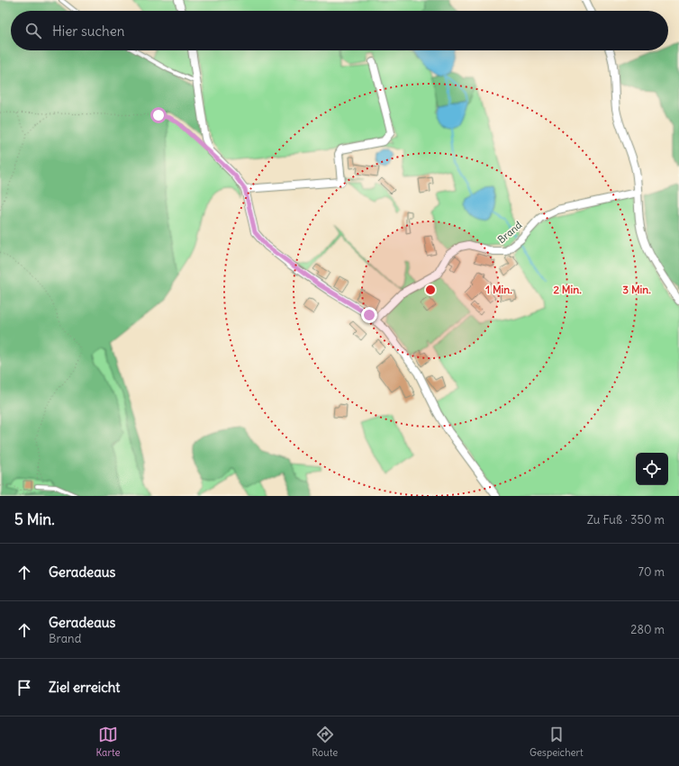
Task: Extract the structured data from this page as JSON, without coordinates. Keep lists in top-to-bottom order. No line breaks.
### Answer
{"streets":{"street":["Brand"]},"page":{"search":"Hier suchen","heading":["5 Min.","Zu Fuß · 350 m"],"list":[["Geradeaus","70 m"],["Geradeaus","Brand","280 m"],"Ziel erreicht"],"nav":["Karte","Route","Gespeichert"]},"rings":["1 Min.","2 Min.","3 Min."]}
